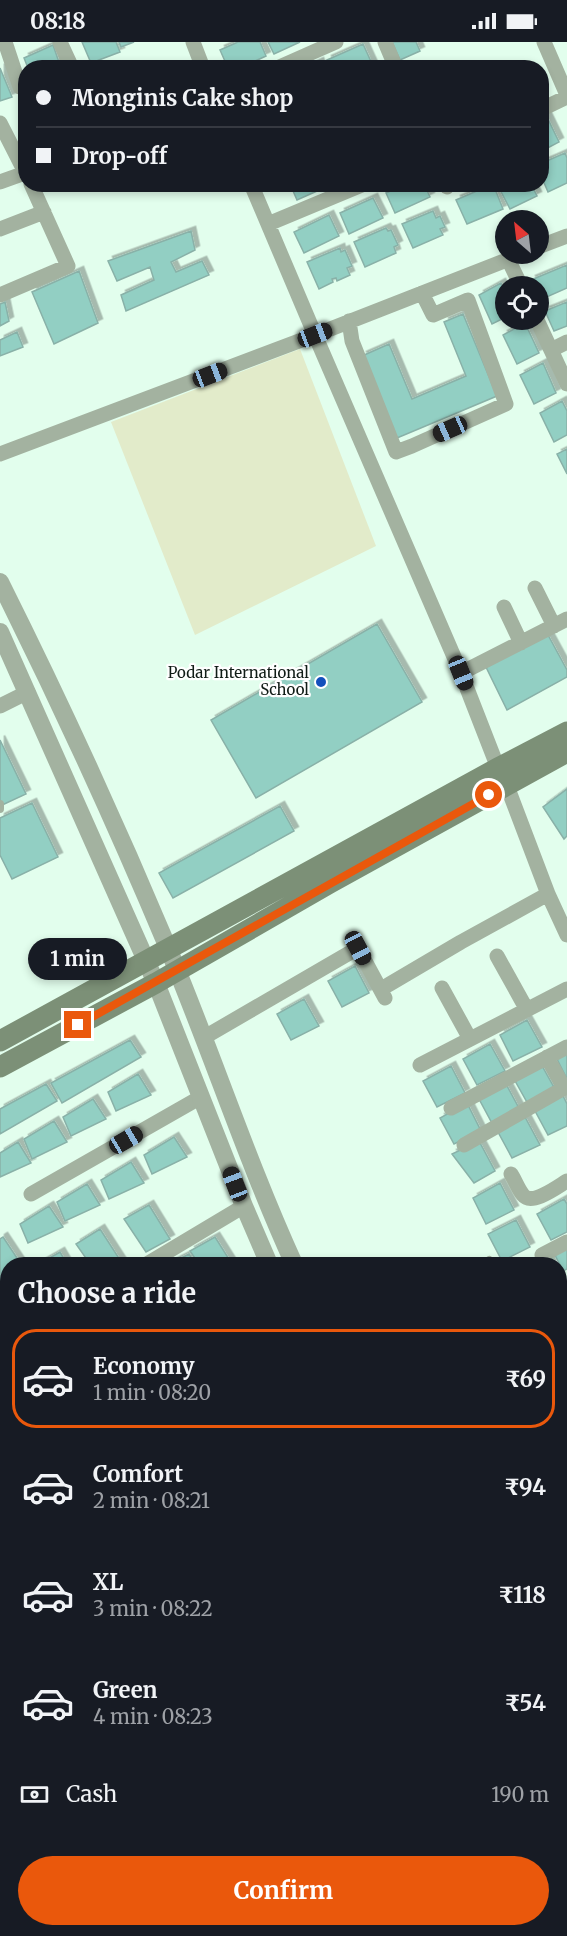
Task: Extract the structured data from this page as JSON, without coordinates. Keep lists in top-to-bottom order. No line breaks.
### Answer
{"places":["Podar International School"],"north":"top left","page":{"status":"08:18","banner":["Monginis Cake shop","Drop-off"],"bubble":"1 min","heading":"Choose a ride","list":[{"name":"Economy","note":"1 min · 08:20","value":"₹69"},{"name":"Comfort","note":"2 min · 08:21","value":"₹94"},{"name":"XL","note":"3 min · 08:22","value":"₹118"},{"name":"Green","note":"4 min · 08:23","value":"₹54"}],"pay":["Cash","190 m"],"buttons":"Confirm"}}
